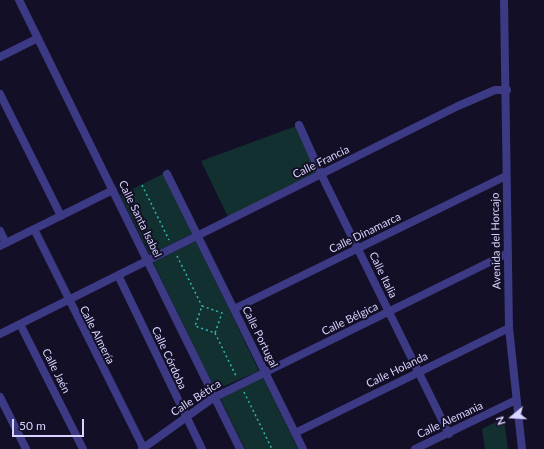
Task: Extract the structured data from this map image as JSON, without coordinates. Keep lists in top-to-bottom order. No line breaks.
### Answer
{"streets":{"street":["Calle Francia","Calle Santa Isabel","Calle Dinamarca","Avenida del Horcajo","Calle Italia","Calle Bélgica","Calle Almería","Calle Portugal","Calle Córdoba","Calle Holanda","Calle Jaén","Calle Bética","Calle Alemania"]},"crossings":[["Calle Francia","Calle Santa Isabel"],["Calle Francia","Avenida del Horcajo"],["Calle Francia","Calle Italia"],["Calle Francia","Calle Almería"],["Calle Francia","Calle Portugal"],["Calle Francia","Calle Córdoba"],["Calle Francia","Calle Jaén"],["Calle Santa Isabel","Calle Bética"],["Calle Dinamarca","Avenida del Horcajo"],["Calle Dinamarca","Calle Italia"],["Calle Dinamarca","Calle Portugal"],["Avenida del Horcajo","Calle Bélgica"],["Avenida del Horcajo","Calle Holanda"],["Avenida del Horcajo","Calle Alemania"],["Calle Italia","Calle Bélgica"],["Calle Italia","Calle Holanda"],["Calle Italia","Calle Alemania"],["Calle Bélgica","Calle Portugal"],["Calle Bélgica","Calle Bética"],["Calle Almería","Calle Bética"],["Calle Portugal","Calle Holanda"],["Calle Portugal","Calle Bética"],["Calle Córdoba","Calle Bética"]],"scale_bar":"50 m","north":"left"}
